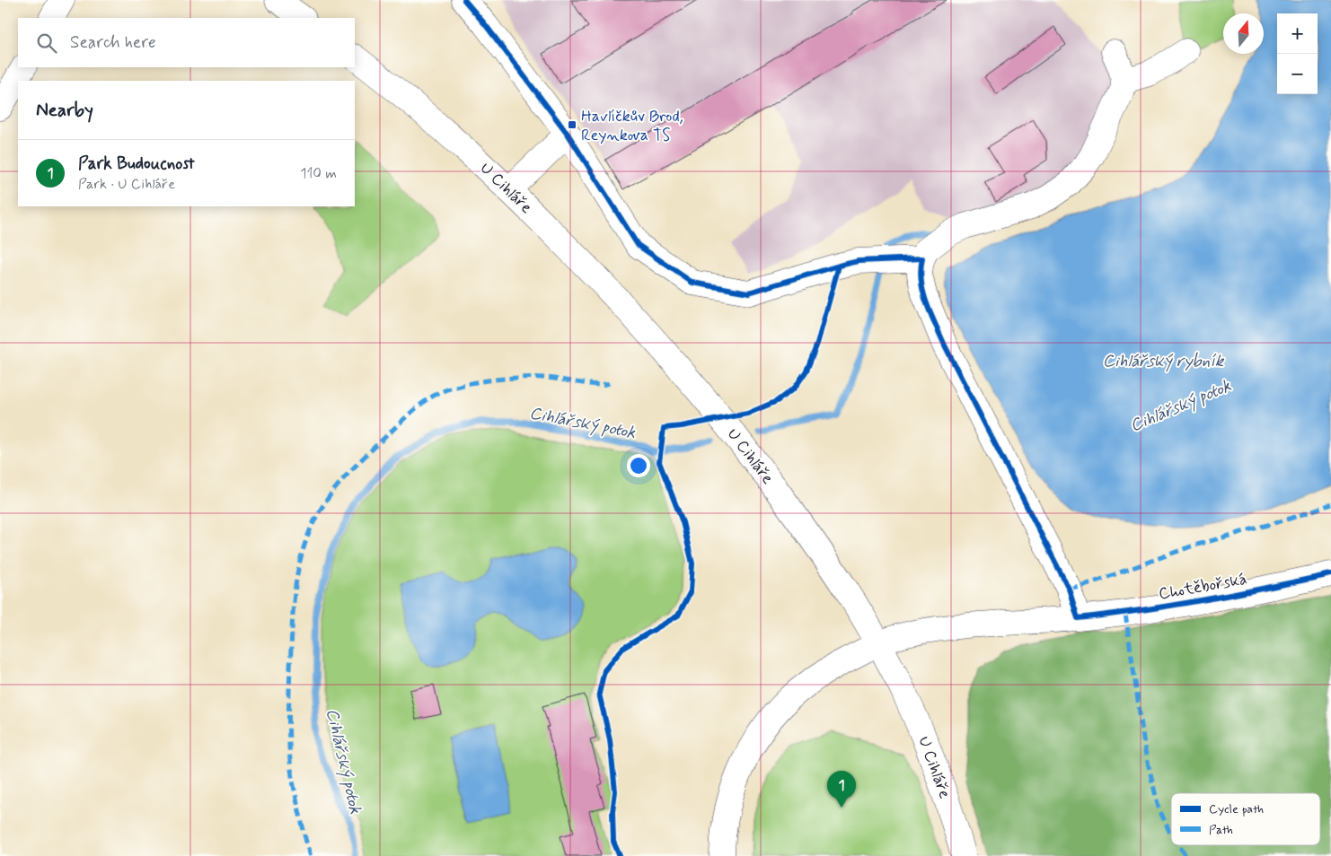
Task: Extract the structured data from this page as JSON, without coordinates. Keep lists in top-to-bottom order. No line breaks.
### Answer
{"streets":{"street":["U Cihláře","Chotěbořská"]},"crossings":[["U Cihláře","Chotěbořská"]],"water":["Cihlářský rybník","Cihlářský potok"],"places":{"transit":["Havlíčkův Brod, Reynkova TS"]},"legend":["Cycle path","Path"],"north":"top","page":{"map_buttons":["+","−"],"search":"Search here","heading":"Nearby","list":[{"mark":"1","name":"Park Budoucnost","note":"Park · U Cihláře","value":"110 m"}],"pins":"1"}}
